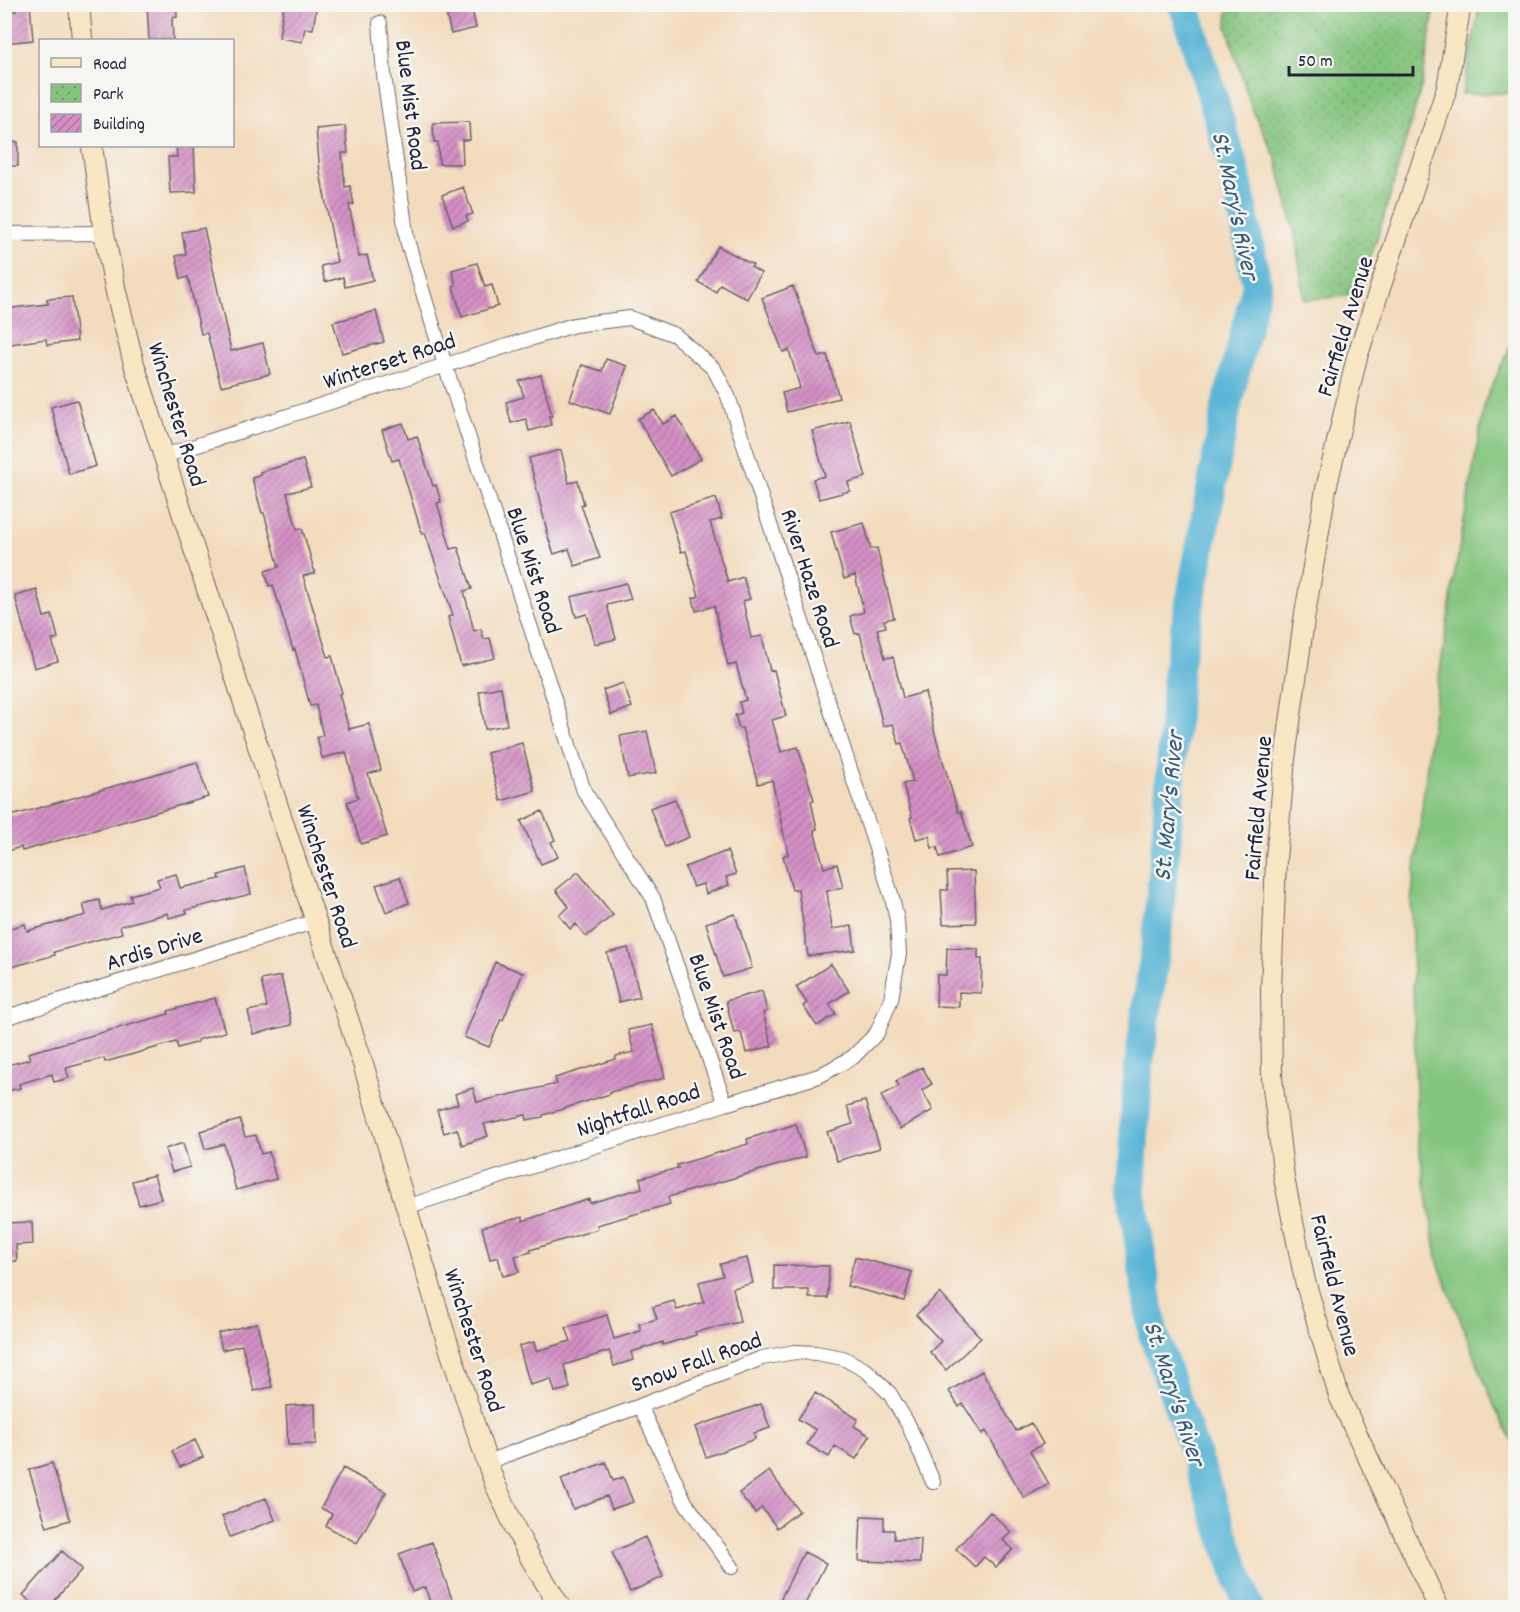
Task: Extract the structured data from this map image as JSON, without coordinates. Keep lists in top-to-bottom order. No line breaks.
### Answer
{"streets":{"main road":["Fairfield Avenue","Winchester Road"],"street":["Blue Mist Road","Winterset Road","River Haze Road","Ardis Drive","Nightfall Road","Snow Fall Road"]},"crossings":[["Blue Mist Road","Winterset Road"],["Blue Mist Road","Nightfall Road"],["Winterset Road","Winchester Road"],["Winterset Road","River Haze Road"],["Winchester Road","Ardis Drive"],["Winchester Road","Nightfall Road"],["Winchester Road","Snow Fall Road"],["River Haze Road","Nightfall Road"]],"water":["St. Mary's River"],"legend":["Road","Park","Building"],"scale_bar":"50 m"}
